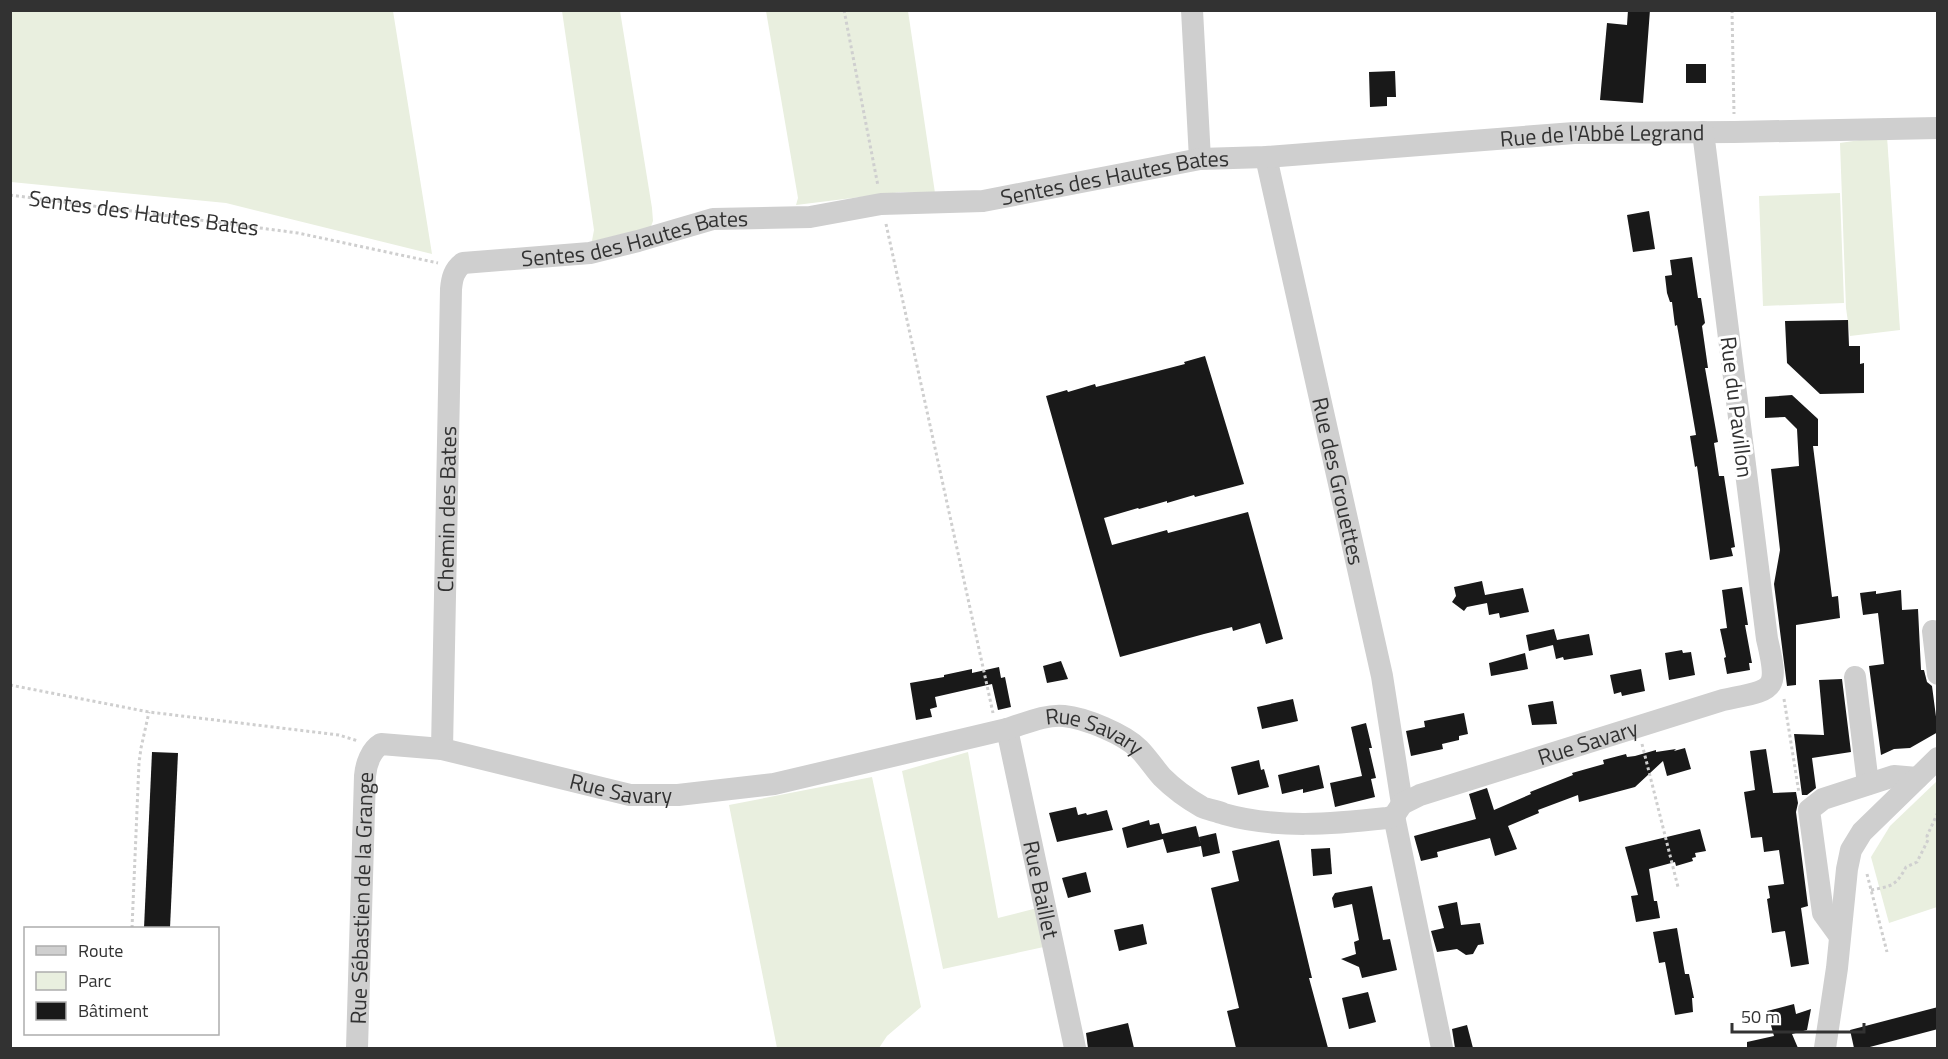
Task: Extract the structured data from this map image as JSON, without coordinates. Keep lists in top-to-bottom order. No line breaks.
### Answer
{"streets":{"street":["Rue de l'Abbé Legrand","Sentes des Hautes Bates","Rue du Pavillon","Rue des Grouettes","Chemin des Bates","Rue Savary","Rue Baillet","Rue Sébastien de la Grange"]},"crossings":[["Rue de l'Abbé Legrand","Sentes des Hautes Bates"],["Rue de l'Abbé Legrand","Rue du Pavillon"],["Rue de l'Abbé Legrand","Rue des Grouettes"],["Sentes des Hautes Bates","Rue des Grouettes"],["Sentes des Hautes Bates","Chemin des Bates"],["Rue du Pavillon","Rue Savary"],["Rue des Grouettes","Rue Savary"],["Chemin des Bates","Rue Savary"],["Rue Savary","Rue Baillet"],["Rue Savary","Rue Sébastien de la Grange"]],"legend":["Route","Parc","Bâtiment"],"scale_bar":"50 m"}
